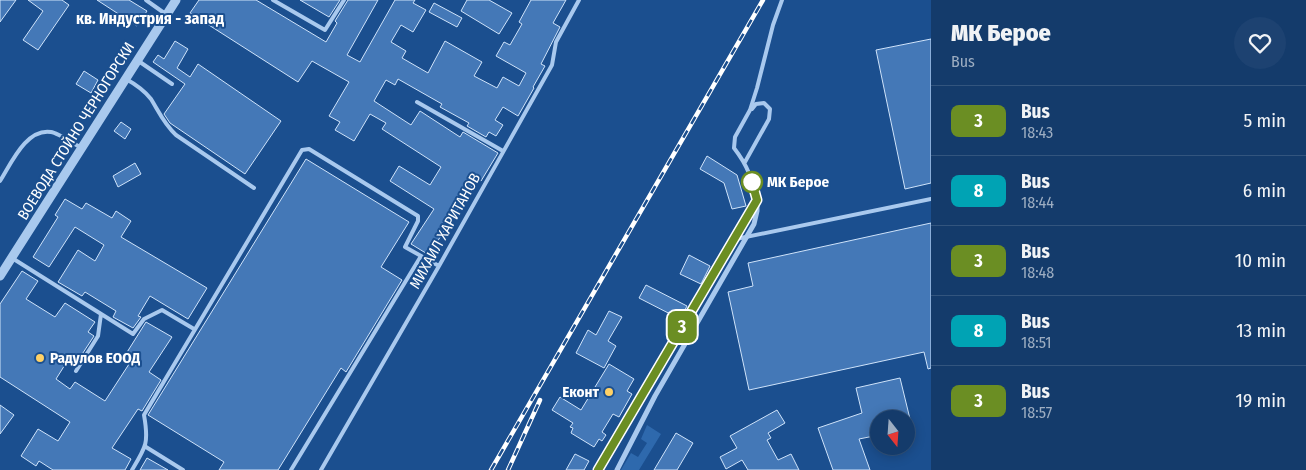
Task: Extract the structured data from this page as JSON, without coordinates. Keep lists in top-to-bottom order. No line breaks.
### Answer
{"streets":{"street":["ВОЕВОДА СТОЙНО ЧЕРНОГОРСКИ"],"lane":["МИХАИЛ ХАРИТАНОВ"]},"districts":["кв. Индустрия - запад"],"places":["МК Берое","Радулов ЕООД","Еконт"],"lines":["bus line 3"],"north":"bottom","page":{"on_map":"3","heading":["МК Берое","Bus"],"list":[{"mark":"3","name":"Bus","note":"18:43","value":"5 min"},{"mark":"8","name":"Bus","note":"18:44","value":"6 min"},{"mark":"3","name":"Bus","note":"18:48","value":"10 min"},{"mark":"8","name":"Bus","note":"18:51","value":"13 min"},{"mark":"3","name":"Bus","note":"18:57","value":"19 min"}]}}
